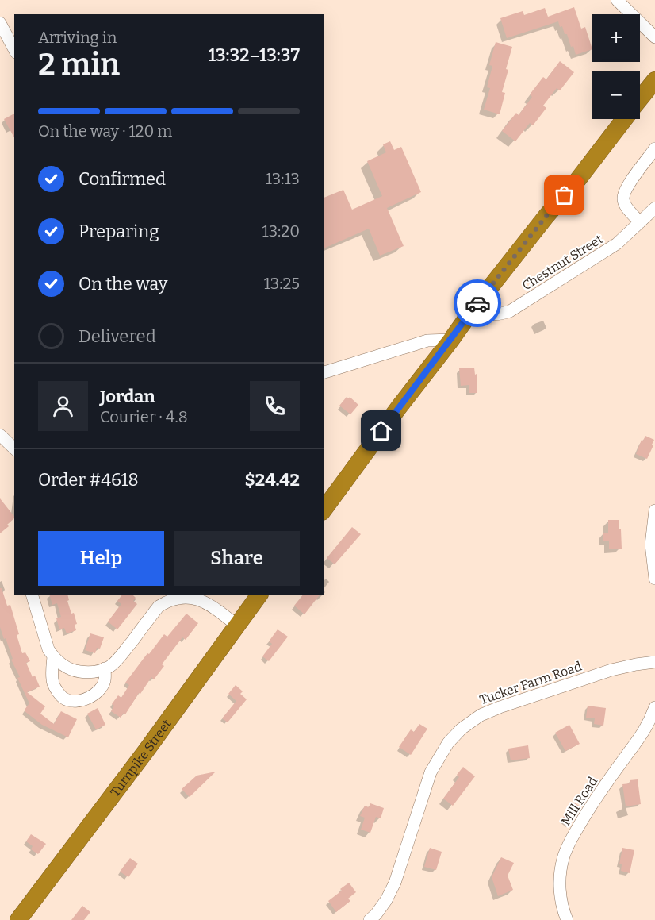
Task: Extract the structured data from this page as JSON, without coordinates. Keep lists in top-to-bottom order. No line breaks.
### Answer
{"streets":{"highway":["Turnpike Street"],"street":["Chestnut Street","Tucker Farm Road","Mill Road"]},"page":{"map_buttons":["+","−"],"heading":["2 min","Arriving in","13:32–13:37"],"panel":["Jordan","Courier · 4.8","Order #4618","$24.42"],"bar":"On the way · 120 m","list":[["Confirmed","13:13"],["Preparing","13:20"],["On the way","13:25"],"Delivered"],"buttons":["Help","Share"]}}
